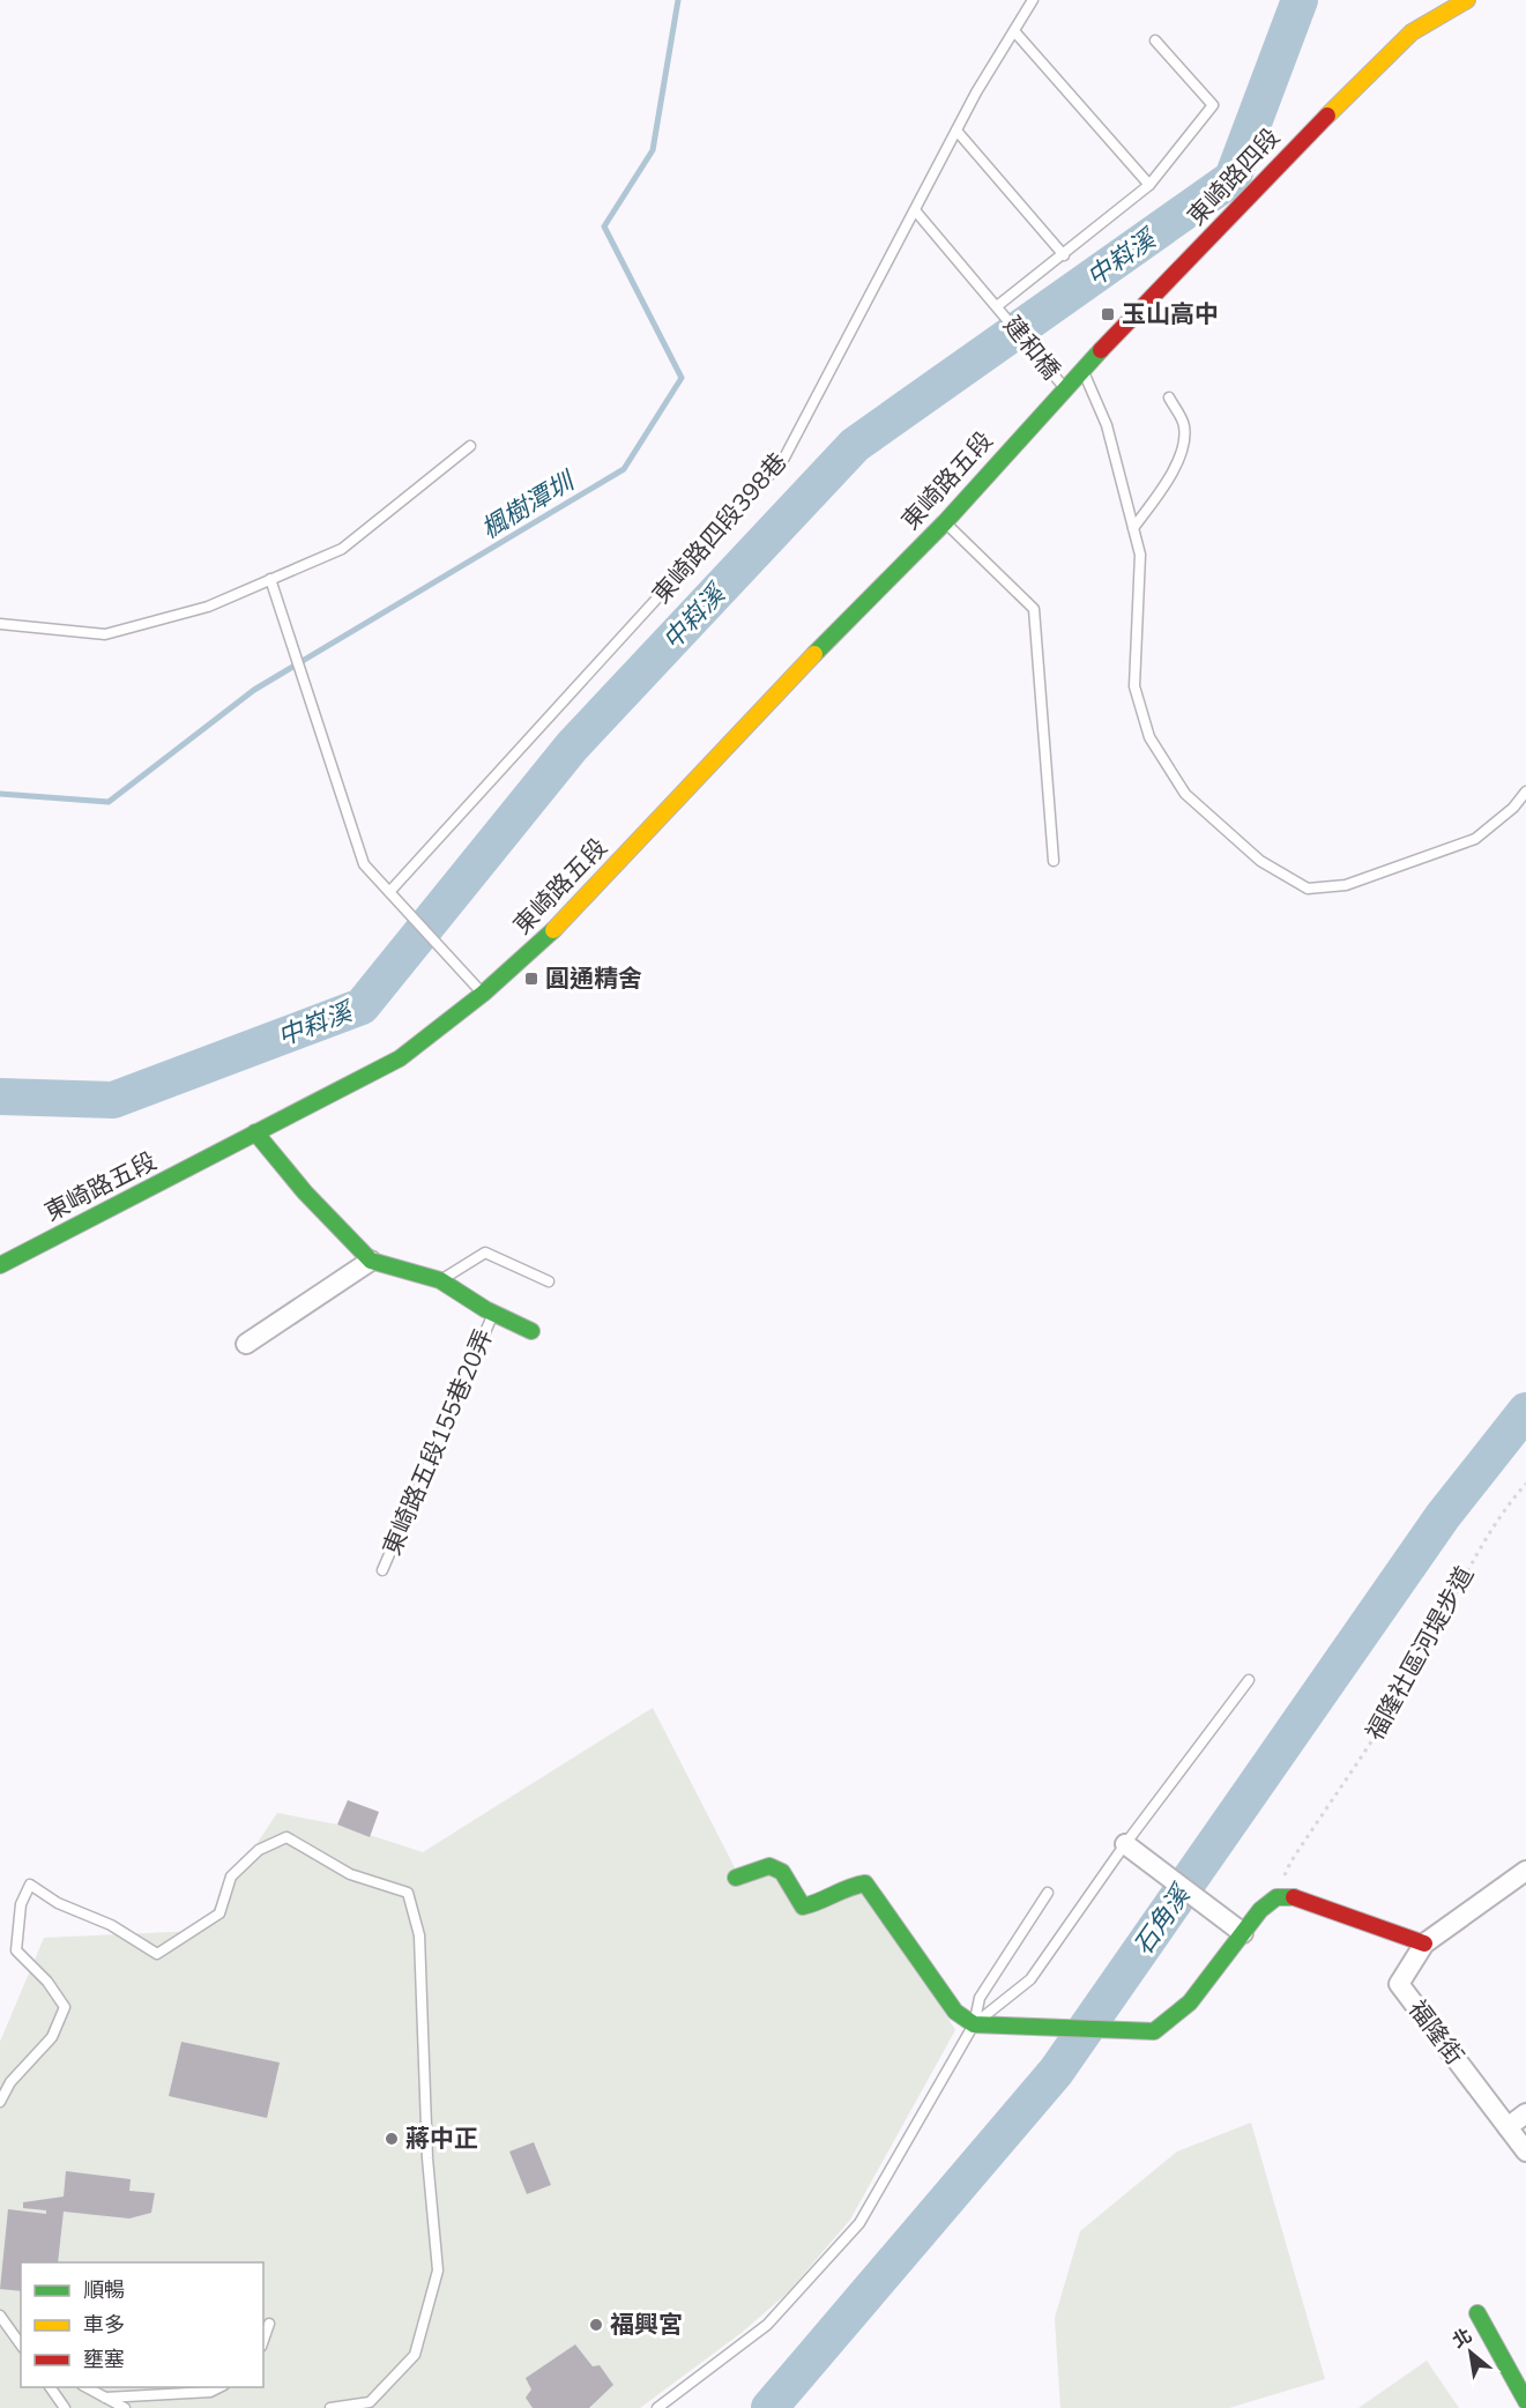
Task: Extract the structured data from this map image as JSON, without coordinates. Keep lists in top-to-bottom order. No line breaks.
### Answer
{"streets":{"street":["東崎路四段","東崎路五段","福隆街"],"lane":["建和橋","東崎路四段398巷","東崎路五段155巷20弄"],"path":["福隆社區河堤步道"]},"crossings":[["東崎路四段","建和橋"],["東崎路四段","東崎路五段"],["建和橋","東崎路四段398巷"]],"water":["中嵙溪","楓樹潭圳","石角溪"],"places":{"transit":["玉山高中","圓通精舍"],"other":["蔣中正","福興宮"]},"legend":["順暢","車多","壅塞"],"north":"top left"}
